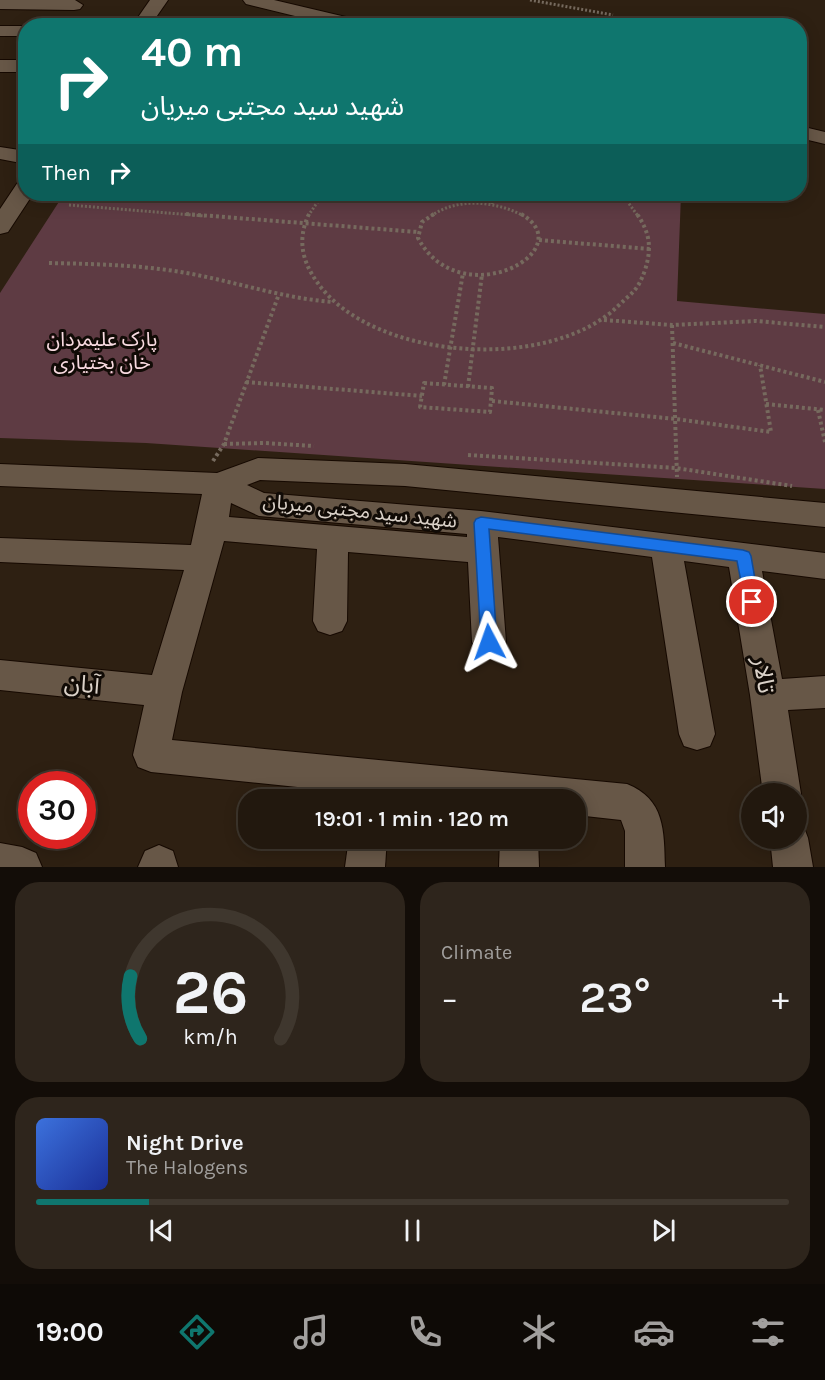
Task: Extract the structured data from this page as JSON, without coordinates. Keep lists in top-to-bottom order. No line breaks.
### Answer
{"streets":{"street":["شهید سید مجتبی میریان","تالار","آبان"]},"crossings":[["شهید سید مجتبی میریان","تالار"]],"parks":["پارک علیمردان خان بختیاری"],"page":{"turn":["40 m","شهید سید مجتبی میریان"],"then":"Then","limit":"30","trip":"19:01 · 1 min · 120 m","tile":"Climate","heat":["−","23°","+"],"song":["Night Drive","The Halogens"],"tabs":"19:00","gauge":["26","km/h"]}}
